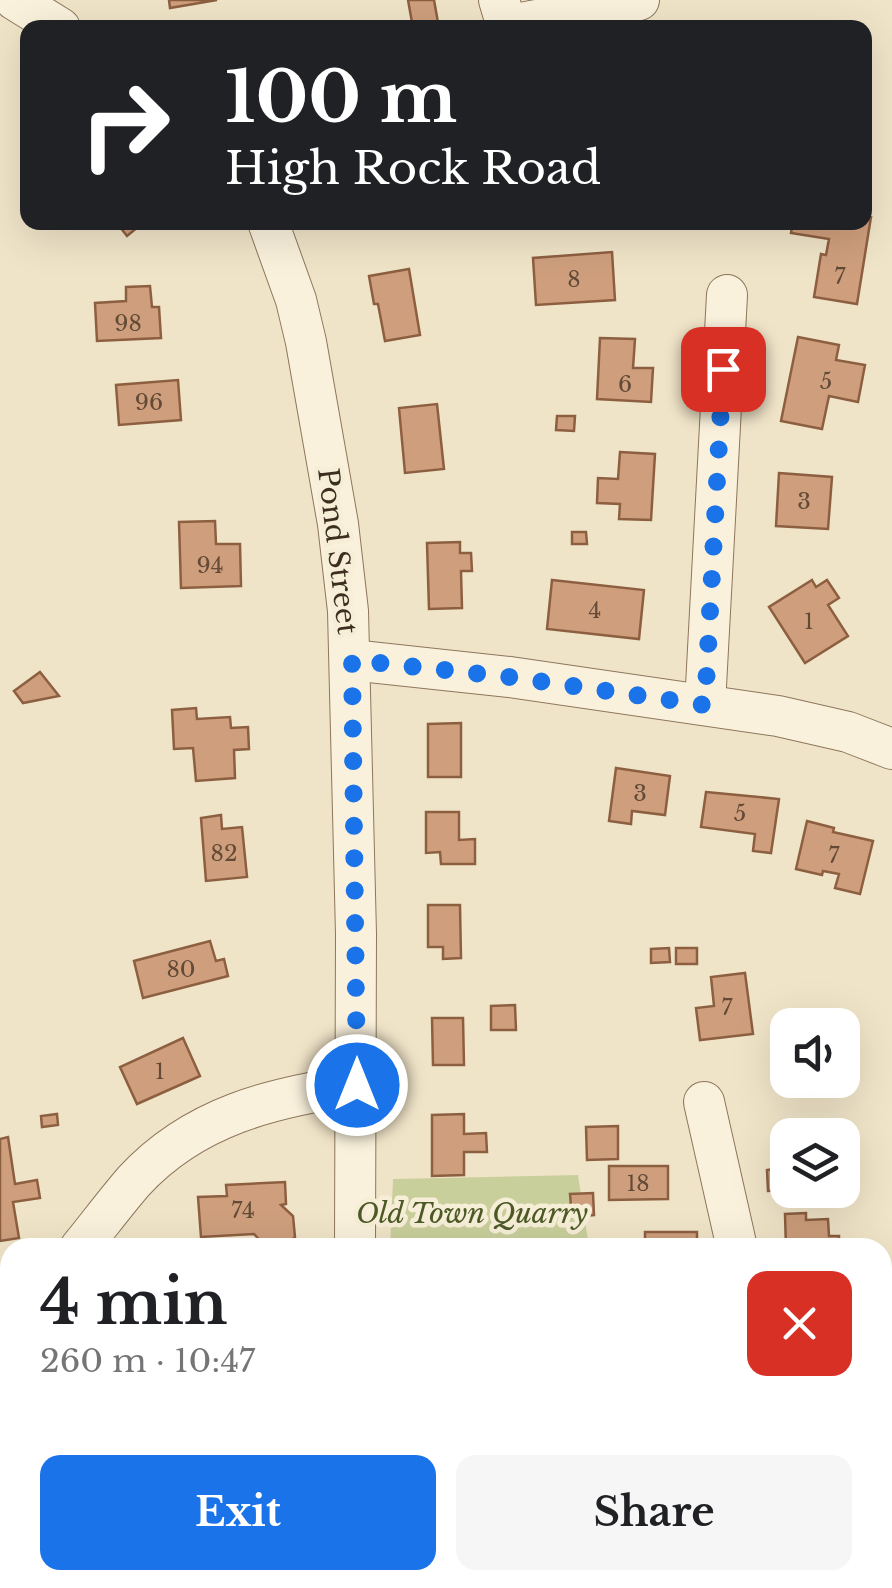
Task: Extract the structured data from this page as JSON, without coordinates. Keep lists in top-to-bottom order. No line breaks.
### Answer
{"streets":{"street":["Pond Street"]},"parks":["Old Town Quarry"],"house_numbers":["7","8","98","5","6","96","3","94","4","1","3","5","82","7","80","7","1","18","74"],"page":{"turn":["100 m","High Rock Road"],"heading":["4 min","260 m · 10:47"],"buttons":["Exit","Share"]}}
